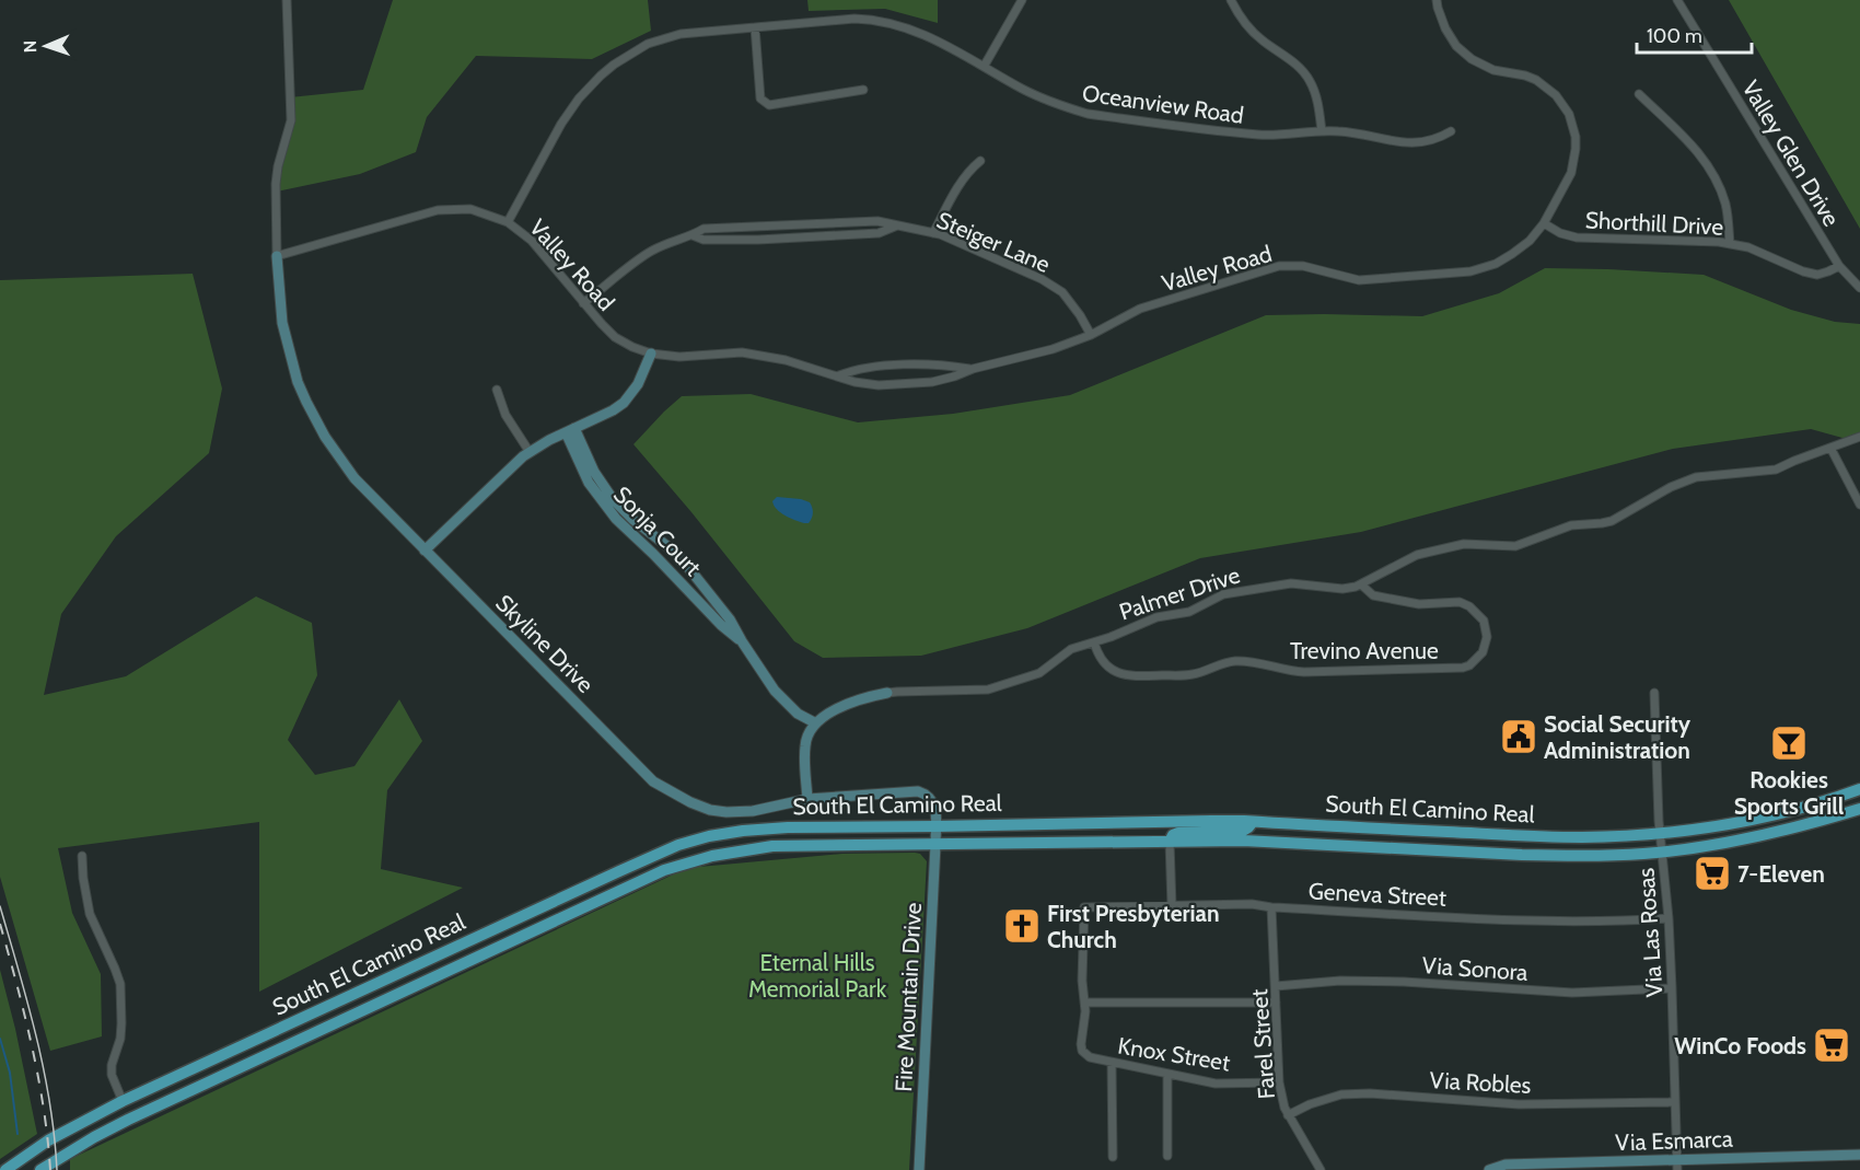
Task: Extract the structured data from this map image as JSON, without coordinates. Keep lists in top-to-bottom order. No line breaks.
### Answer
{"streets":{"main road":["South El Camino Real"],"street":["Oceanview Road","Valley Glen Drive","Shorthill Drive","Steiger Lane","Valley Road","Sonja Court","Palmer Drive","Skyline Drive","Trevino Avenue","Geneva Street","Via Las Rosas","Via Sonora","Fire Mountain Drive","Farel Street","Knox Street","Via Robles","Via Esmarca"]},"crossings":[["Oceanview Road","Valley Road"],["Valley Glen Drive","Shorthill Drive"],["Shorthill Drive","Valley Road"],["Steiger Lane","Valley Road"],["Valley Road","Skyline Drive"],["Sonja Court","Palmer Drive"],["Palmer Drive","Trevino Avenue"],["Skyline Drive","South El Camino Real"],["Skyline Drive","Fire Mountain Drive"],["South El Camino Real","Via Las Rosas"],["South El Camino Real","Fire Mountain Drive"],["Geneva Street","Via Las Rosas"],["Geneva Street","Farel Street"],["Via Las Rosas","Via Sonora"],["Via Las Rosas","Via Robles"],["Via Las Rosas","Via Esmarca"],["Via Sonora","Farel Street"],["Farel Street","Knox Street"],["Farel Street","Via Robles"]],"parks":["Eternal Hills Memorial Park"],"places":{"public building":["Social Security Administration"],"bar":["Rookies Sports Grill"],"supermarket":["7-Eleven","WinCo Foods"],"church":["First Presbyterian Church"]},"scale_bar":"100 m","north":"left"}
